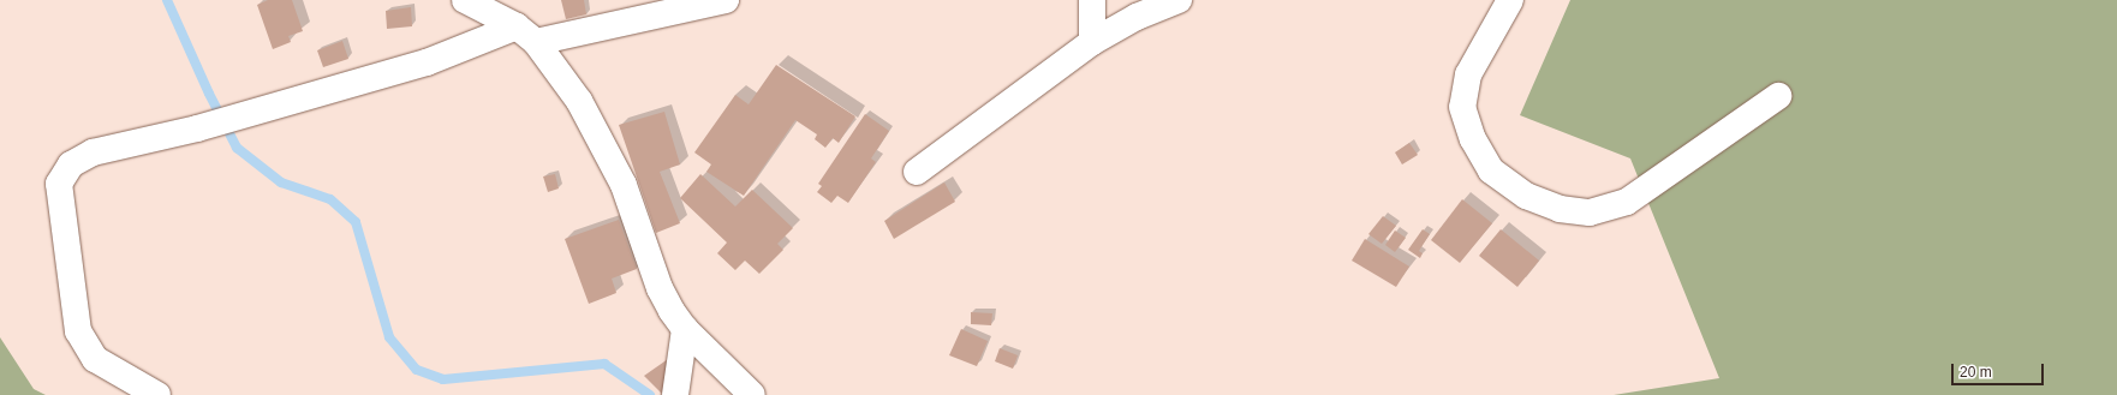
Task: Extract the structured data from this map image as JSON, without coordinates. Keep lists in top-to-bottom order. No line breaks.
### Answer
{"scale_bar":"20 m"}
